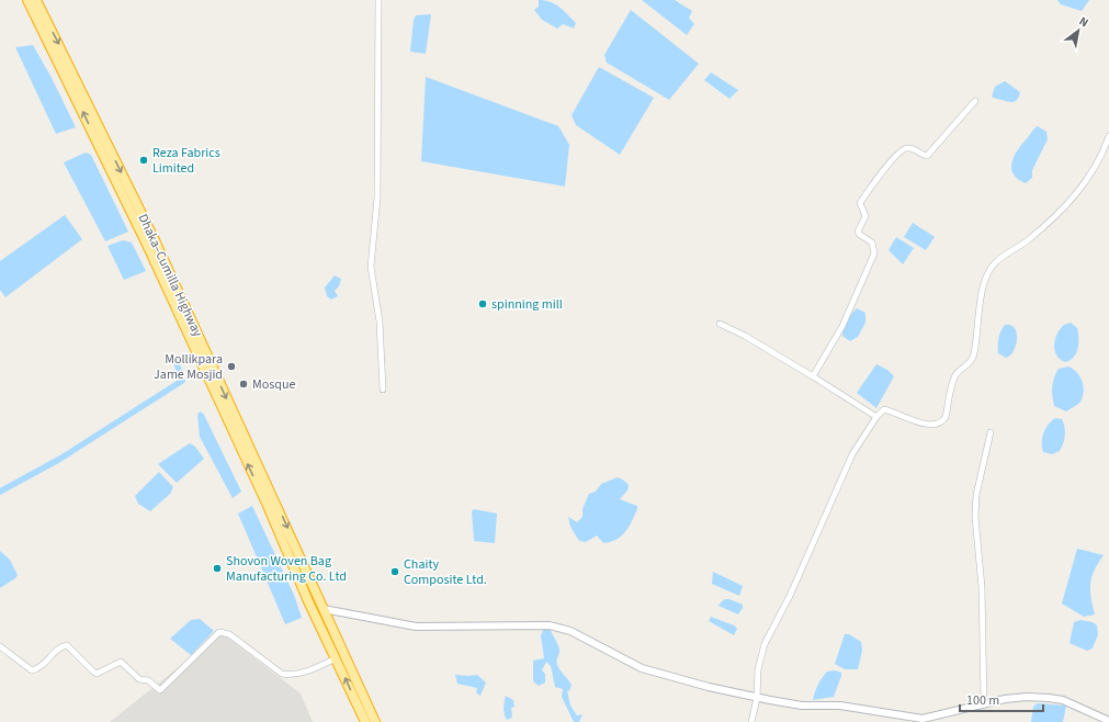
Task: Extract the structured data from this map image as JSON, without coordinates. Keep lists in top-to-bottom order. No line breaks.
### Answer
{"streets":{"highway":["Dhaka–Cumilla Highway"]},"places":["Reza Fabrics Limited","spinning mill","Mollikpara Jame Mosjid","Mosque","Shovon Woven Bag Manufacturing Co. Ltd","Chaity Composite Ltd."],"scale_bar":"100 m","north":"top right"}
